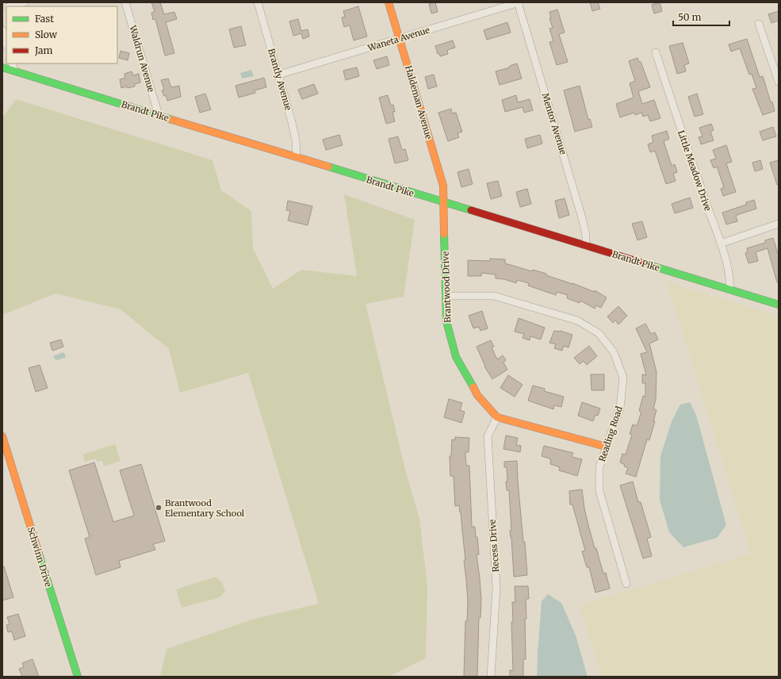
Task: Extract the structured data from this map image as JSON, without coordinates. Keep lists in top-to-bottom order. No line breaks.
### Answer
{"streets":{"main road":["Haldeman Avenue","Brandt Pike","Brantwood Drive","Schwinn Drive"],"street":["Waneta Avenue","Waldrun Avenue","Brantly Avenue","Mentor Avenue","Little Meadow Drive","Reading Road","Recess Drive"]},"crossings":[["Waneta Avenue","Brantly Avenue"],["Waneta Avenue","Haldeman Avenue"],["Waneta Avenue","Mentor Avenue"],["Waldrun Avenue","Brandt Pike"],["Brantly Avenue","Brandt Pike"],["Haldeman Avenue","Brandt Pike"],["Haldeman Avenue","Brantwood Drive"],["Brandt Pike","Mentor Avenue"],["Brandt Pike","Little Meadow Drive"],["Brandt Pike","Brantwood Drive"],["Brantwood Drive","Reading Road"],["Brantwood Drive","Recess Drive"]],"places":["Brantwood Elementary School"],"legend":["Fast","Slow","Jam"],"scale_bar":"50 m"}
